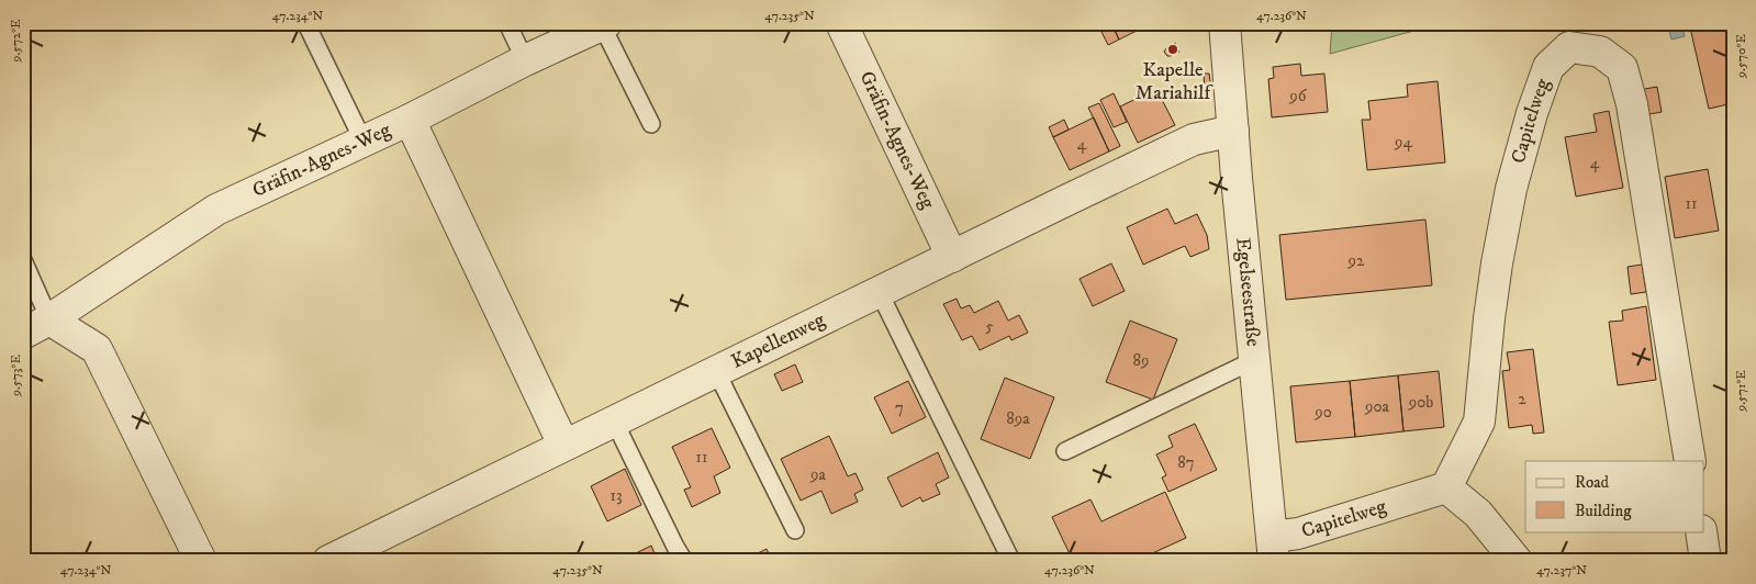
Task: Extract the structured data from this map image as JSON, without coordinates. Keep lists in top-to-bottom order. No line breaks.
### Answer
{"streets":{"street":["Capitelweg","Gräfin-Agnes-Weg","Egelseestraße","Kapellenweg"]},"crossings":[["Capitelweg","Egelseestraße"],["Gräfin-Agnes-Weg","Kapellenweg"],["Egelseestraße","Kapellenweg"]],"places":["Kapelle Mariahilf"],"house_numbers":["96","94","4","4","11","92","5","89","2","90b","90a","7","90","89a","11","87","9a","13"],"legend":["Road","Building"],"coordinates":["47.234°N","47.235°N","47.236°N","9.572°E","9.570°E","9.573°E","9.571°E","47.237°N"]}
